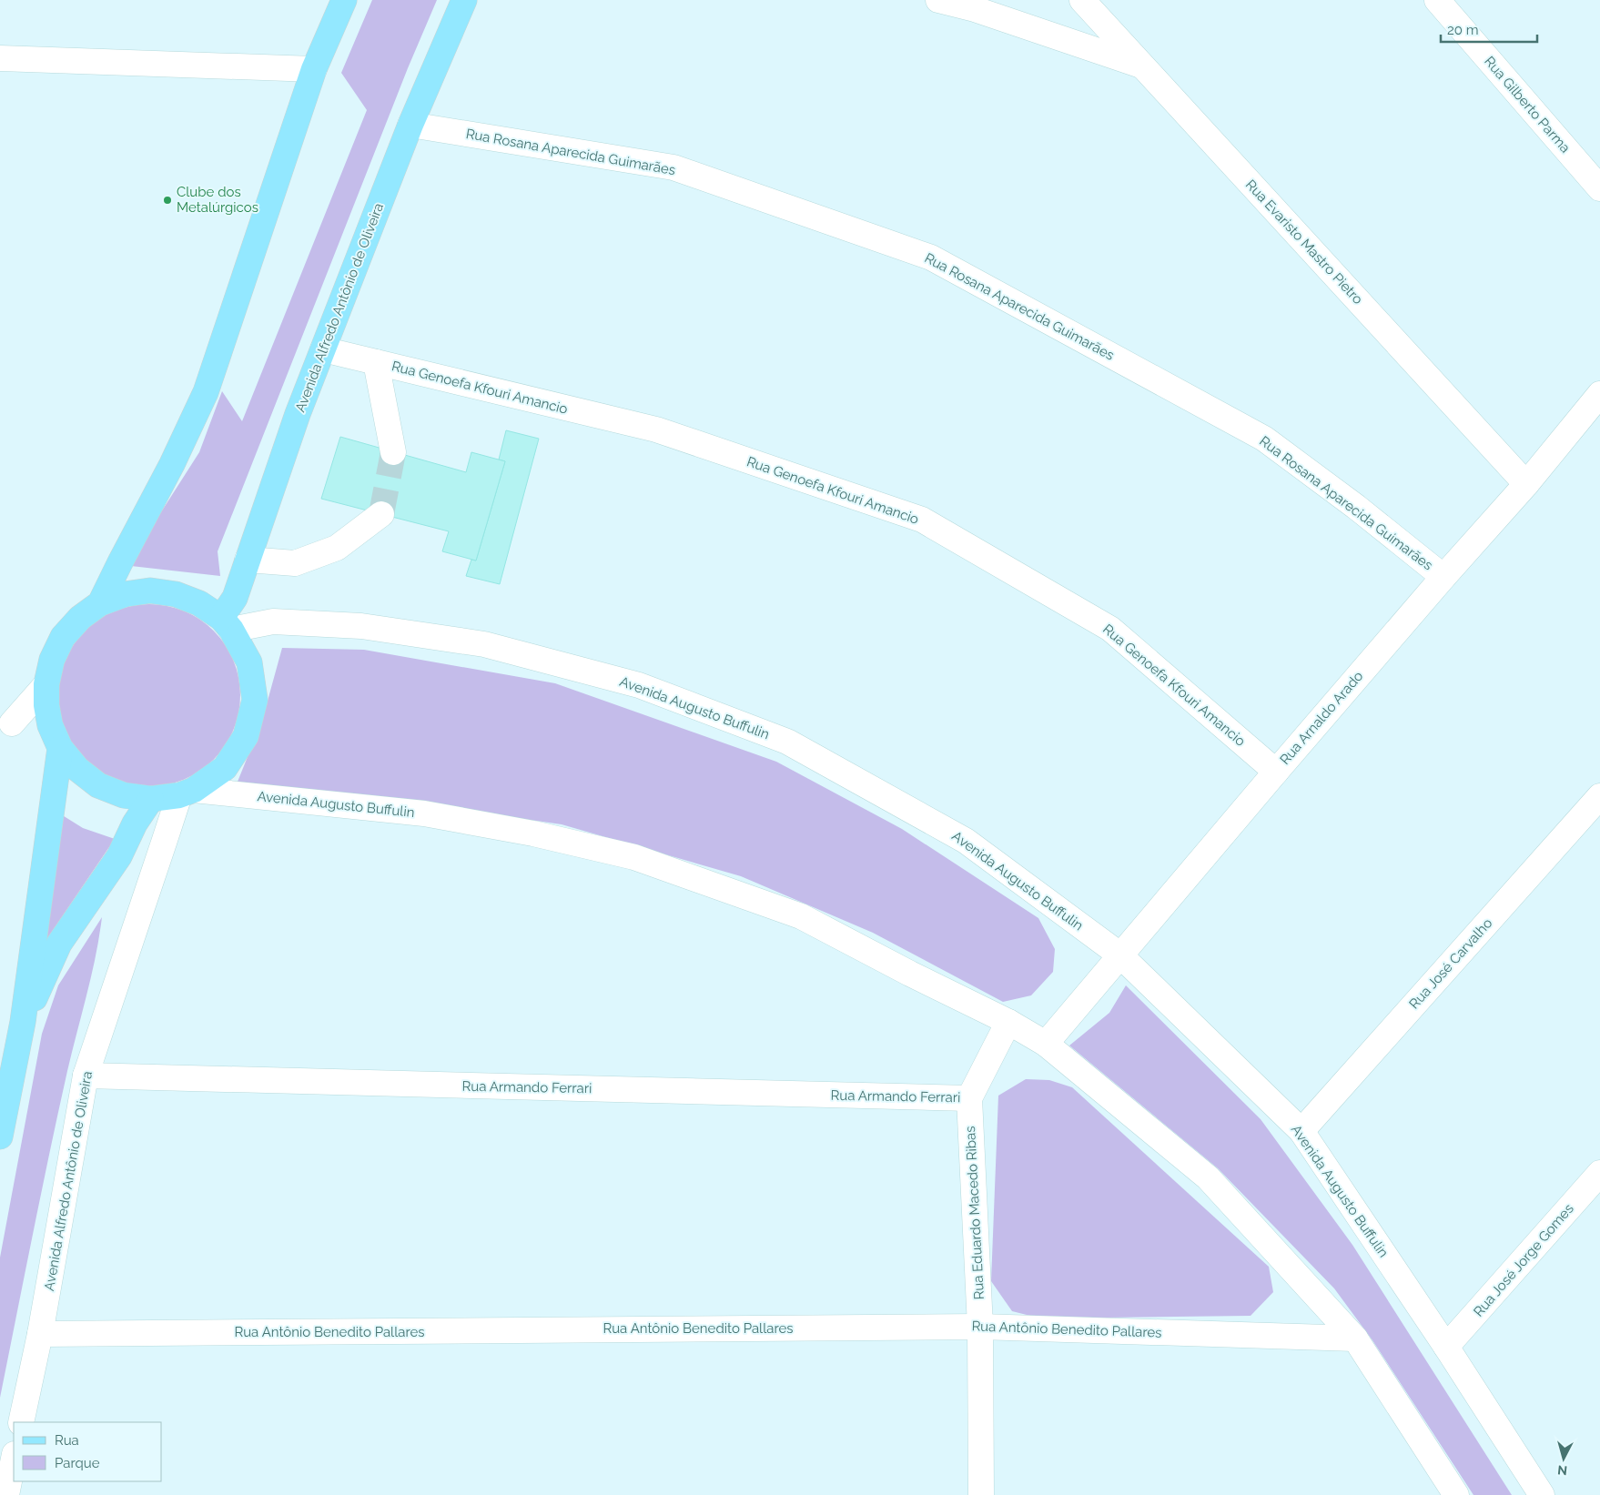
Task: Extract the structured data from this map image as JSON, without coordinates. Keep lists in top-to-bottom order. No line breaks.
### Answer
{"streets":{"main road":["Avenida Alfredo Antônio de Oliveira"],"street":["Rua Gilberto Parma","Rua Rosana Aparecida Guimarães","Rua Evaristo Mastro Pietro","Rua Genoefa Kfouri Amancio","Avenida Augusto Buffulin","Rua Arnaldo Arado","Rua José Carvalho","Rua Armando Ferrari","Rua Eduardo Macedo Ribas","Rua José Jorge Gomes","Rua Antônio Benedito Pallares"]},"crossings":[["Rua Rosana Aparecida Guimarães","Avenida Alfredo Antônio de Oliveira"],["Rua Rosana Aparecida Guimarães","Rua Arnaldo Arado"],["Rua Evaristo Mastro Pietro","Rua Arnaldo Arado"],["Avenida Alfredo Antônio de Oliveira","Rua Genoefa Kfouri Amancio"],["Avenida Alfredo Antônio de Oliveira","Avenida Augusto Buffulin"],["Avenida Alfredo Antônio de Oliveira","Rua Armando Ferrari"],["Avenida Alfredo Antônio de Oliveira","Rua Antônio Benedito Pallares"],["Rua Genoefa Kfouri Amancio","Rua Arnaldo Arado"],["Avenida Augusto Buffulin","Rua Arnaldo Arado"],["Avenida Augusto Buffulin","Rua José Carvalho"],["Avenida Augusto Buffulin","Rua Eduardo Macedo Ribas"],["Avenida Augusto Buffulin","Rua José Jorge Gomes"],["Avenida Augusto Buffulin","Rua Antônio Benedito Pallares"],["Rua Armando Ferrari","Rua Eduardo Macedo Ribas"],["Rua Eduardo Macedo Ribas","Rua Antônio Benedito Pallares"]],"places":["Clube dos Metalúrgicos"],"legend":["Rua","Parque"],"scale_bar":"20 m","north":"bottom"}
